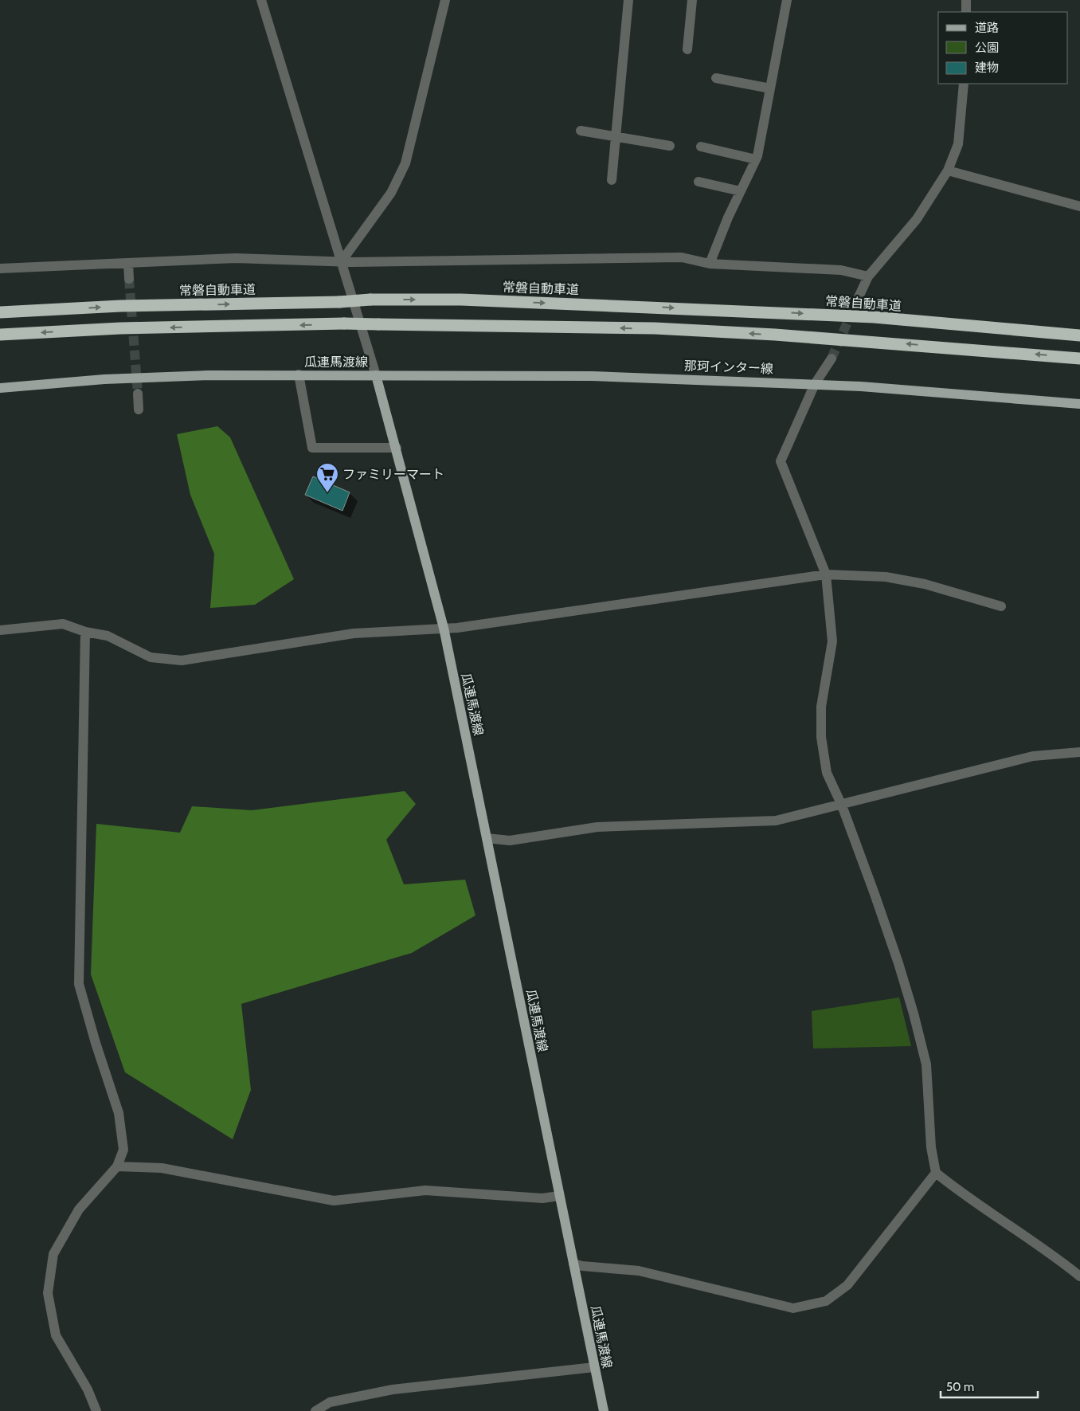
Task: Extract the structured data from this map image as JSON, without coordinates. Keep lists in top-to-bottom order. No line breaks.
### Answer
{"streets":{"highway":["常磐自動車道"],"main road":["瓜連馬渡線","那珂インター線"]},"crossings":[["瓜連馬渡線","那珂インター線"]],"places":{"supermarket":["ファミリーマート"]},"legend":["道路","公園","建物"],"scale_bar":"50 m"}
